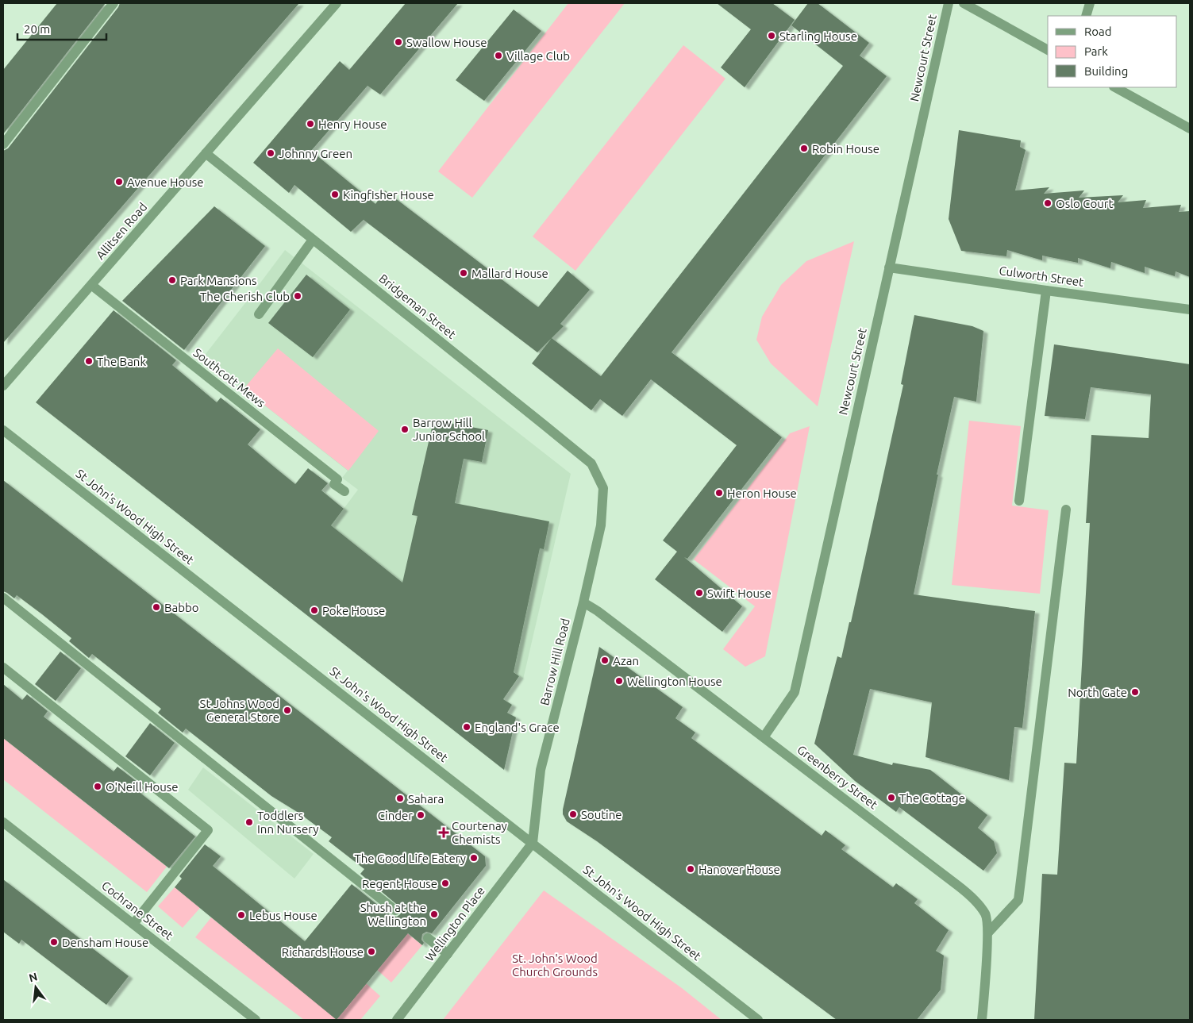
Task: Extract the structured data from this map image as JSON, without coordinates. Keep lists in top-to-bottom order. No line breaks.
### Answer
{"streets":{"street":["Newcourt Street","Allitsen Road","Culworth Street","Bridgeman Street","Southcott Mews","St John's Wood High Street","Barrow Hill Road","Greenberry Street","Cochrane Street","Wellington Place"]},"crossings":[["Newcourt Street","Culworth Street"],["Newcourt Street","Greenberry Street"],["Allitsen Road","Bridgeman Street"],["Allitsen Road","Southcott Mews"],["Bridgeman Street","Barrow Hill Road"],["St John's Wood High Street","Barrow Hill Road"],["St John's Wood High Street","Wellington Place"],["Barrow Hill Road","Greenberry Street"],["Barrow Hill Road","Wellington Place"]],"parks":["St. John's Wood Church Grounds"],"places":{"other":["Starling House","Swallow House","Village Club","Henry House","Robin House","Johnny Green","Avenue House","Kingfisher House","Oslo Court","Mallard House","Park Mansions","The Cherish Club","The Bank","Barrow Hill Junior School","Heron House","Swift House","Babbo","Poke House","Azan","Wellington House","North Gate","St Johns Wood General Store","England's Grace","O'Neill House","The Cottage","Sahara","Soutine","Cinder","Toddlers Inn Nursery","The Good Life Eatery","Hanover House","Regent House","Shush at the Wellington","Lebus House","Densham House","Richards House"],"health":["Courtenay Chemists"]},"legend":["Road","Park","Building"],"scale_bar":"20 m","north":"top"}
